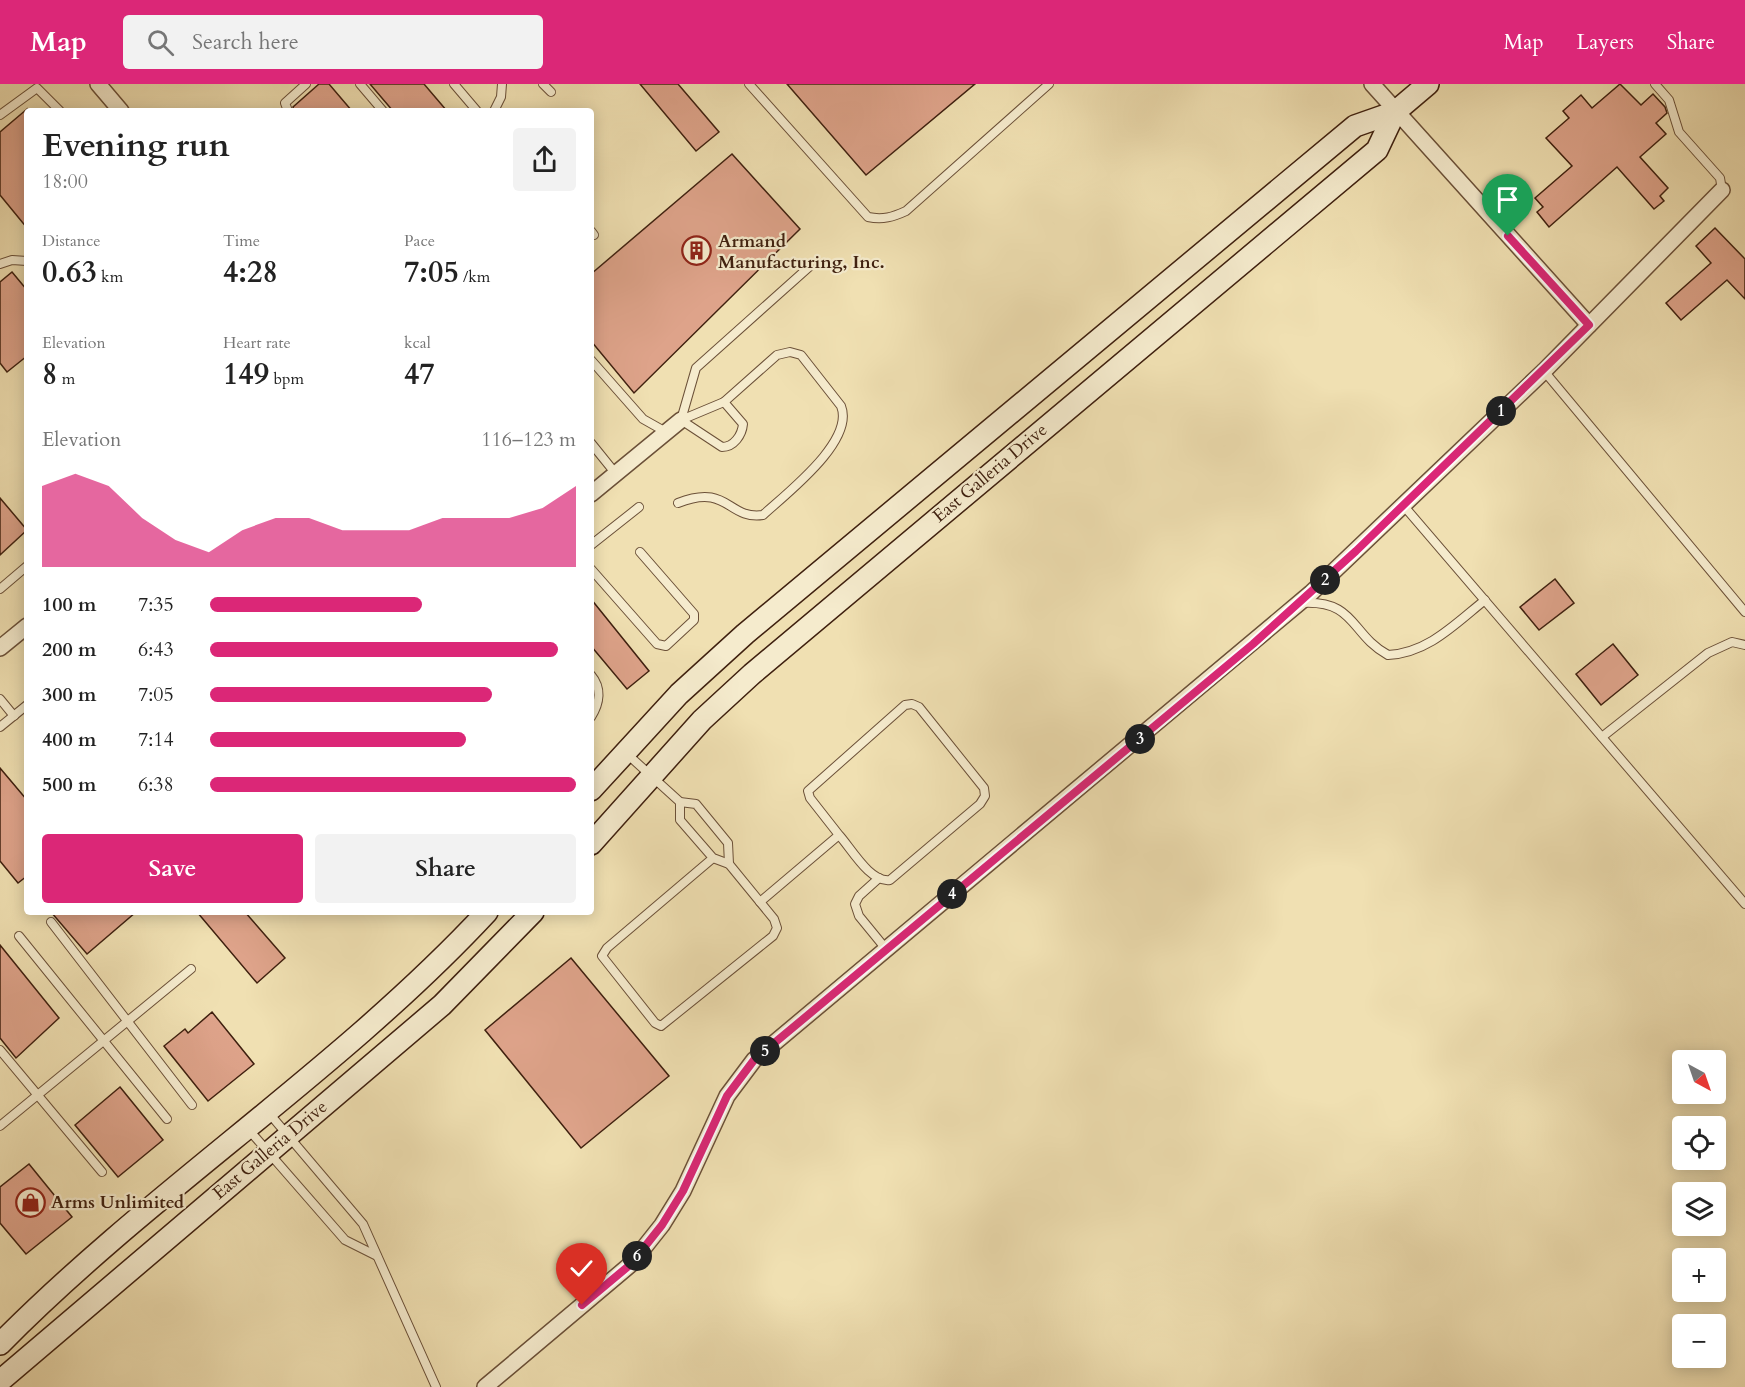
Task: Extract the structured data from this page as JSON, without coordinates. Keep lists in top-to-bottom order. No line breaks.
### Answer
{"streets":{"main road":["East Galleria Drive"]},"places":{"building":["Armand Manufacturing, Inc."],"shop":["Arms Unlimited"]},"north":"bottom right","page":{"header":"Map","search":"Search here","nav":["Map","Layers","Share"],"heading":["Evening run","18:00"],"stats":[["Distance","0.63 km"],["Time","4:28"],["Pace","7:05 /km"],["Elevation","8 m"],["Heart rate","149 bpm"],["kcal","47"]],"pins":["1","2","3","4","5","6"],"chart":["Elevation","116–123 m"],"list":[{"name":"100 m","note":"7:35"},{"name":"200 m","note":"6:43"},{"name":"300 m","note":"7:05"},{"name":"400 m","note":"7:14"},{"name":"500 m","note":"6:38"}],"buttons":["Save","Share"],"map_buttons":["+","−"]}}
